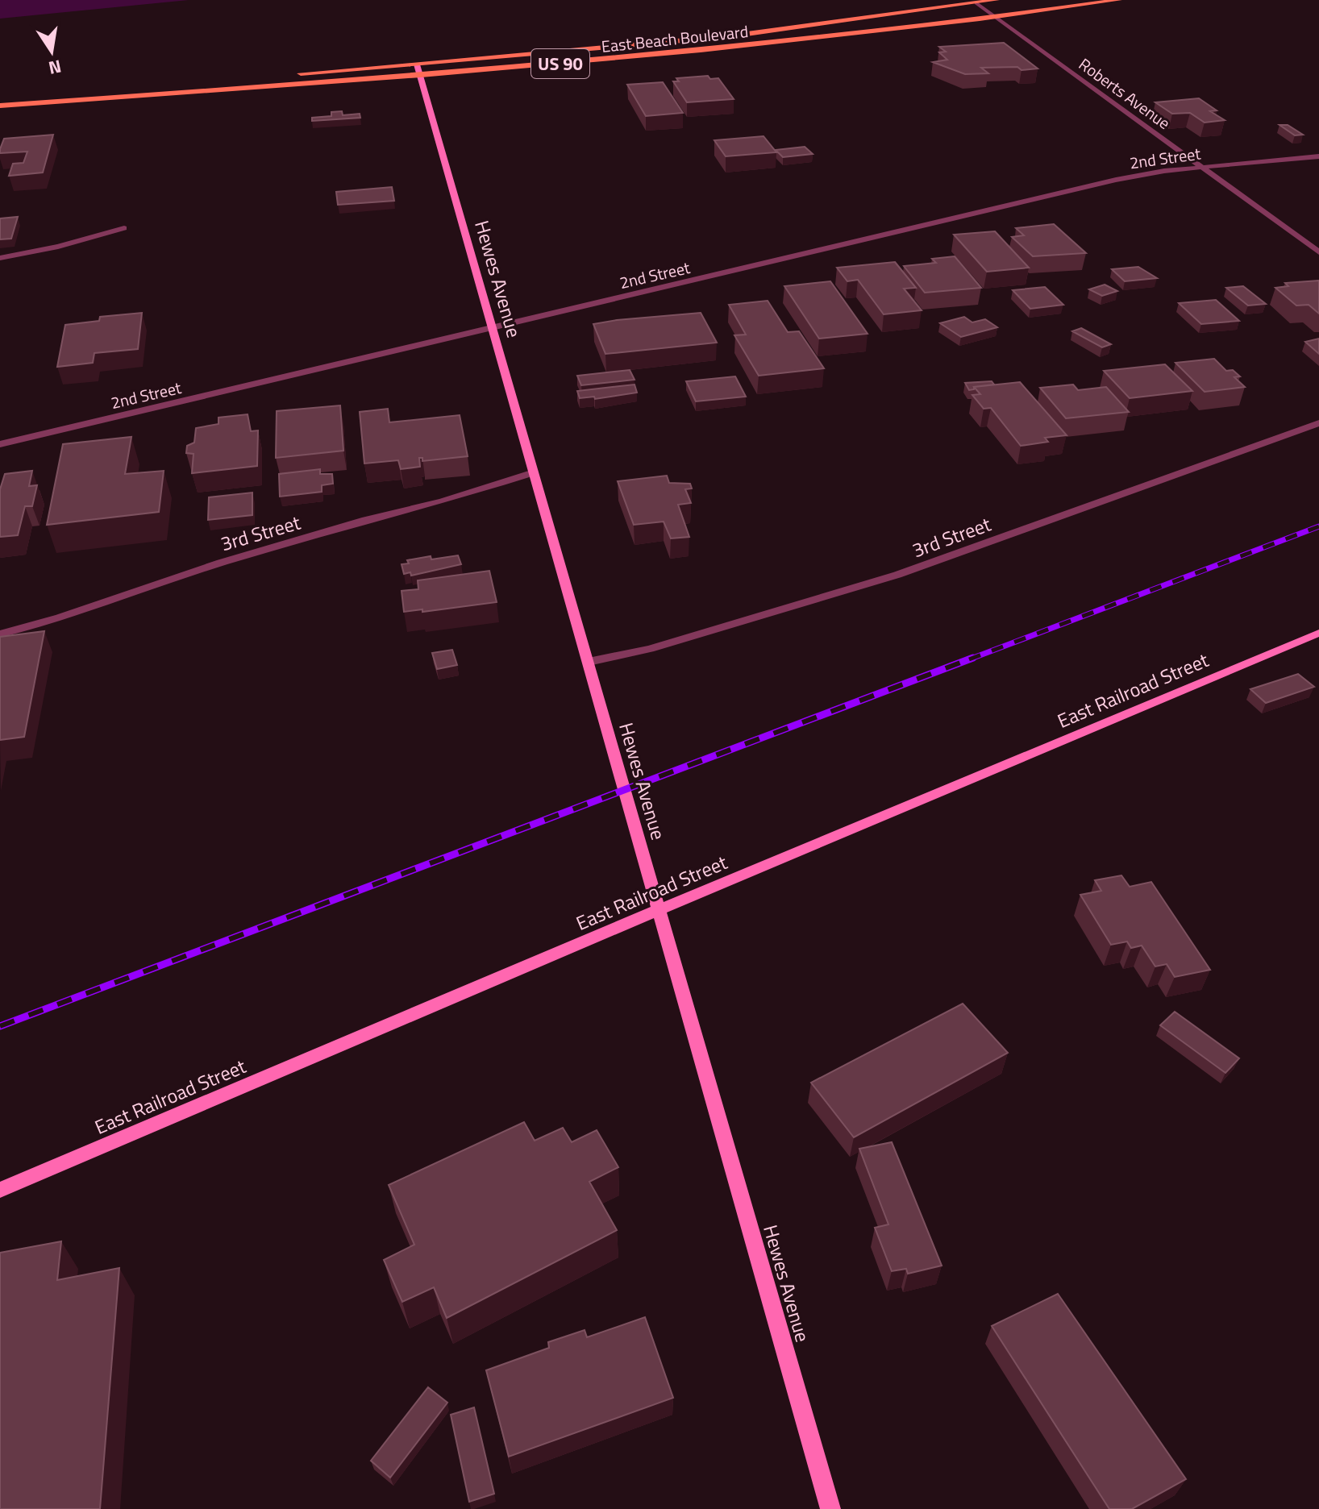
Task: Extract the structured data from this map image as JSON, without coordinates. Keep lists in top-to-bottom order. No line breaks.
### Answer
{"streets":{"main road":["East Beach Boulevard","US 90","Hewes Avenue","East Railroad Street"],"street":["Roberts Avenue","2nd Street","3rd Street"]},"crossings":[["East Beach Boulevard","Roberts Avenue"],["East Beach Boulevard","Hewes Avenue"],["Roberts Avenue","2nd Street"],["2nd Street","Hewes Avenue"],["Hewes Avenue","3rd Street"],["Hewes Avenue","East Railroad Street"]],"north":"bottom"}
